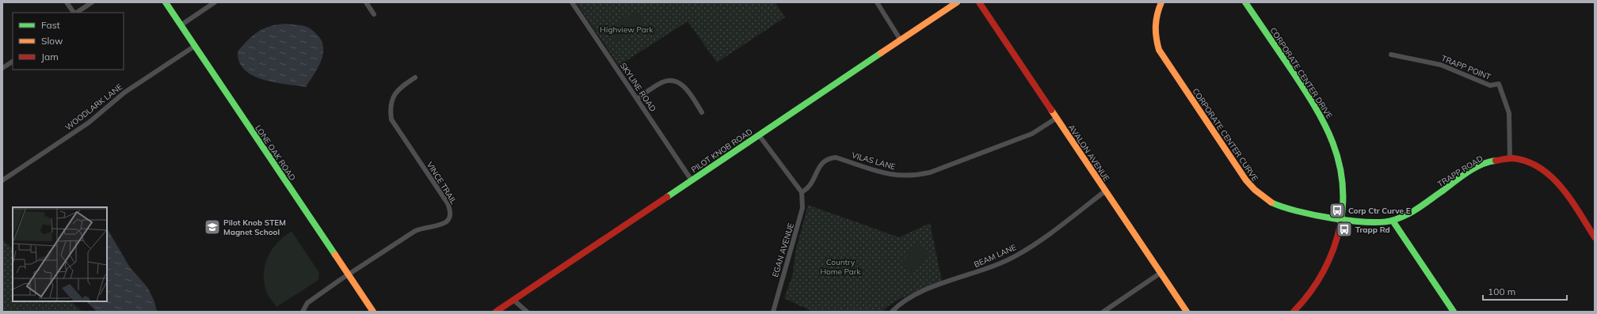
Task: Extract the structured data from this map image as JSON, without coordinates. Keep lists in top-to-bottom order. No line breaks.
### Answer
{"streets":{"street":["TRAPP POINT","CORPORATE CENTER DRIVE","SKYLINE ROAD","WOODLARK LANE","CORPORATE CENTER CURVE","PILOT KNOB ROAD","LONE OAK ROAD","AVALON AVENUE","VILAS LANE","TRAPP ROAD","VINCE TRAIL","EGAN AVENUE","BEAM LANE"]},"crossings":[["TRAPP POINT","TRAPP ROAD"],["CORPORATE CENTER DRIVE","CORPORATE CENTER CURVE"],["CORPORATE CENTER DRIVE","TRAPP ROAD"],["SKYLINE ROAD","PILOT KNOB ROAD"],["WOODLARK LANE","LONE OAK ROAD"],["CORPORATE CENTER CURVE","TRAPP ROAD"],["LONE OAK ROAD","VINCE TRAIL"],["AVALON AVENUE","VILAS LANE"],["AVALON AVENUE","BEAM LANE"],["VILAS LANE","EGAN AVENUE"]],"parks":["Highview Park","Country Home Park"],"places":{"bus stop":["Corp Ctr Curve E","Trapp Rd"],"school or university":["Pilot Knob STEM Magnet School"]},"legend":["Fast","Slow","Jam"],"scale_bar":"100 m"}
